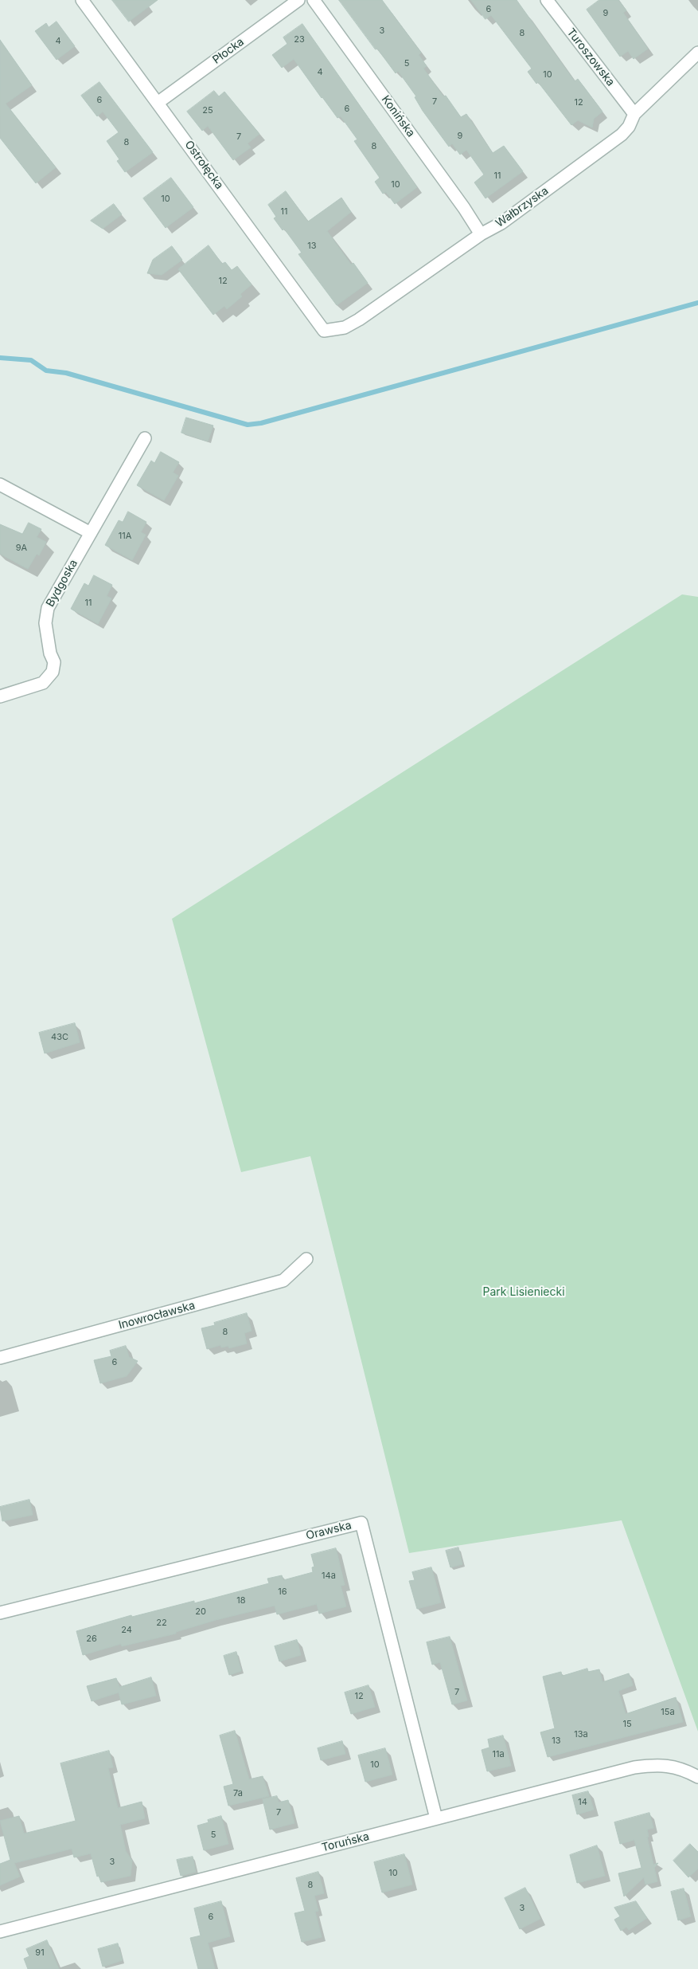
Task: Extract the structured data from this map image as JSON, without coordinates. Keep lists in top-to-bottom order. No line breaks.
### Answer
{"streets":{"street":["Płocka","Turoszowska","Konińska","Ostrołęcka","Wałbrzyska","Bydgoska","Inowrocławska","Orawska","Toruńska"]},"crossings":[["Płocka","Ostrołęcka"],["Turoszowska","Wałbrzyska"],["Konińska","Wałbrzyska"],["Ostrołęcka","Wałbrzyska"],["Orawska","Toruńska"]],"parks":["Park Lisieniecki"],"house_numbers":["6","9","3","8","23","4","5","4","10","6","7","12","6","25","9","7","8","8","11","10","10","11","13","12","11A","9A","11","43C","8","6","14a","16","18","20","22","24","26","7","12","15a","15","13a","13","11a","10","7a","14","7","5","3","10","8","3","6","91"]}
